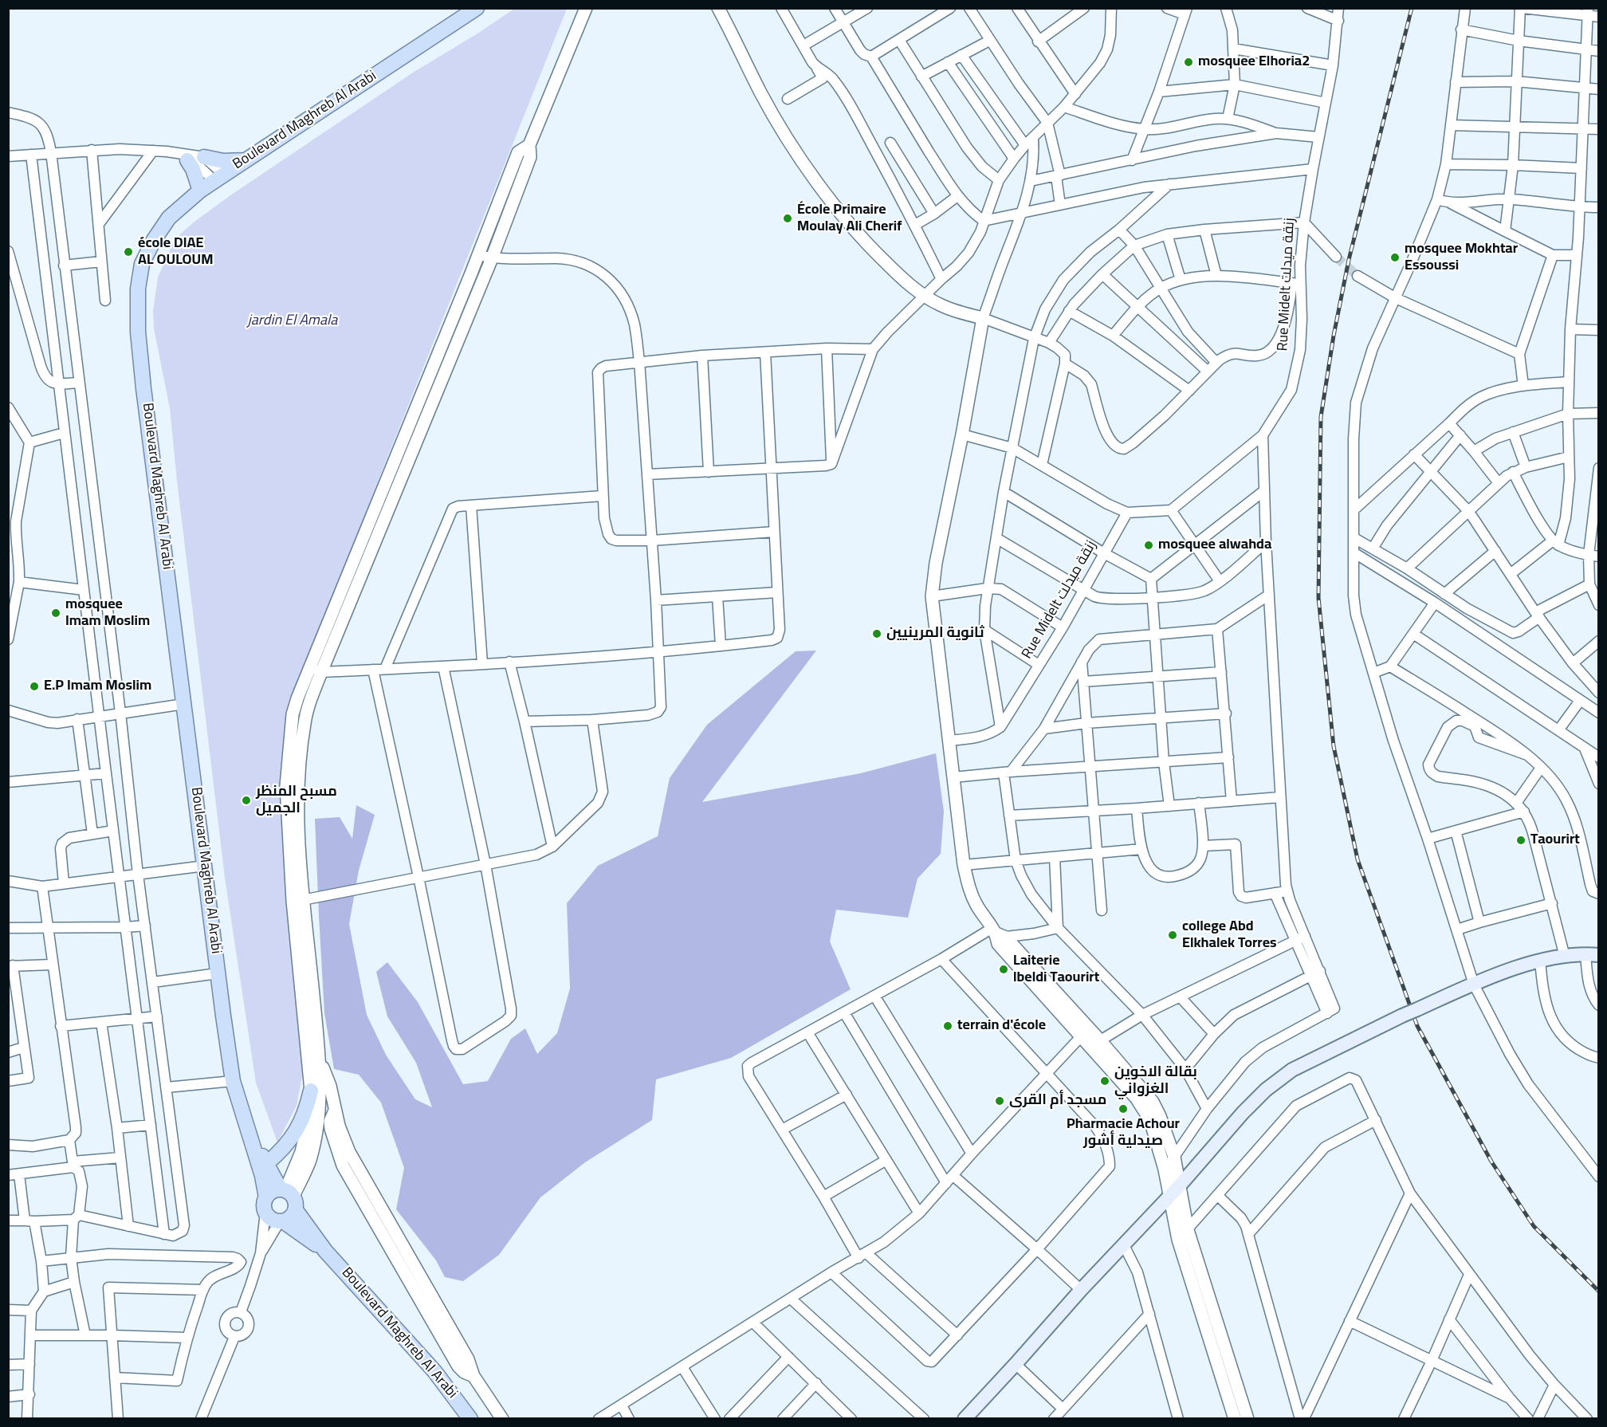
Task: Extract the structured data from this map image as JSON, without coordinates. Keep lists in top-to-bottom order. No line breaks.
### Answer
{"streets":{"main road":["Boulevard Maghreb Al Arabi"],"street":["Rue Midelt زنقة ميدلت"]},"parks":["jardin El Amala"],"places":["mosquee Elhoria2","École Primaire Moulay Ali Cherif","école DIAE AL OULOUM","mosquee Mokhtar Essoussi","mosquee alwahda","mosquee Imam Moslim","ثانوية المرينيين","E.P Imam Moslim","مسبح المنظر الجميل","Taourirt","college Abd Elkhalek Torres","Laiterie lbeldi Taourirt","terrain d'école","بقالة الاخوين الغزواني","مسجد أم القرى","Pharmacie Achour صيدلية أشور"]}
